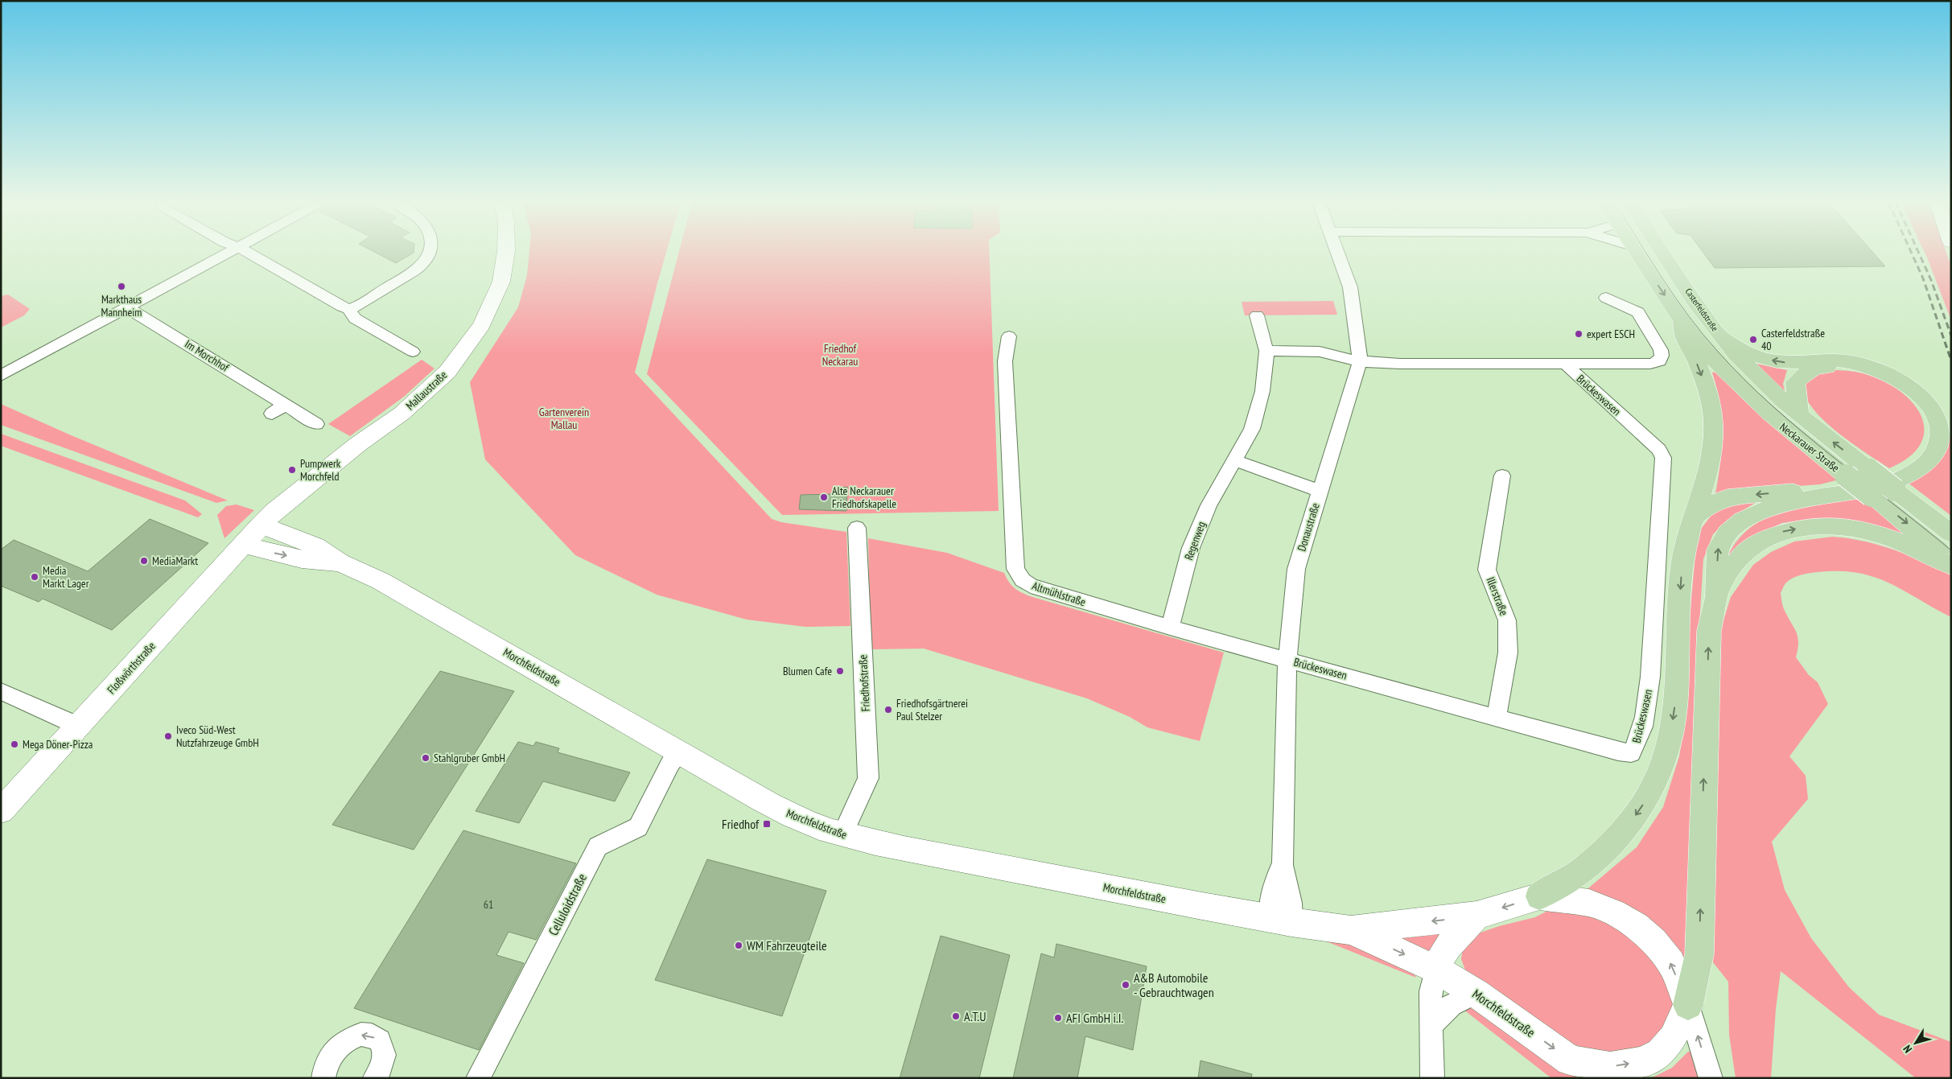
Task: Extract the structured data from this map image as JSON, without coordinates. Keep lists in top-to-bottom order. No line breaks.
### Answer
{"streets":{"main road":["Casterfeldstraße","Mallaustraße","Neckarauer Straße","Morchfeldstraße","Floßwörthstraße"],"street":["Im Morchhof","Brückeswasen","Donaustraße","Regenweg","Altmühlstraße","Illerstraße","Friedhofstraße","Celluloidstraße"]},"crossings":[["Casterfeldstraße","Neckarauer Straße"],["Mallaustraße","Morchfeldstraße"],["Mallaustraße","Floßwörthstraße"],["Brückeswasen","Donaustraße"],["Brückeswasen","Altmühlstraße"],["Brückeswasen","Illerstraße"],["Donaustraße","Altmühlstraße"],["Donaustraße","Morchfeldstraße"],["Regenweg","Altmühlstraße"],["Morchfeldstraße","Floßwörthstraße"],["Morchfeldstraße","Friedhofstraße"],["Morchfeldstraße","Celluloidstraße"]],"parks":["Friedhof Neckarau","Gartenverein Mallau"],"places":{"other":["Markthaus Mannheim","expert ESCH","Casterfeldstraße 40","Pumpwerk Morchfeld","Alte Neckarauer Friedhofskapelle","MediaMarkt","Media Markt Lager","Blumen Cafe","Friedhofsgärtnerei Paul Stelzer","Iveco Süd-West Nutzfahrzeuge GmbH","Mega Döner-Pizza","Stahlgruber GmbH","WM Fahrzeugteile","A&B Automobile - Gebrauchtwagen","A.T.U","AFI GmbH i.I."],"transit":["Friedhof"]},"house_numbers":["61"],"north":"bottom left"}
